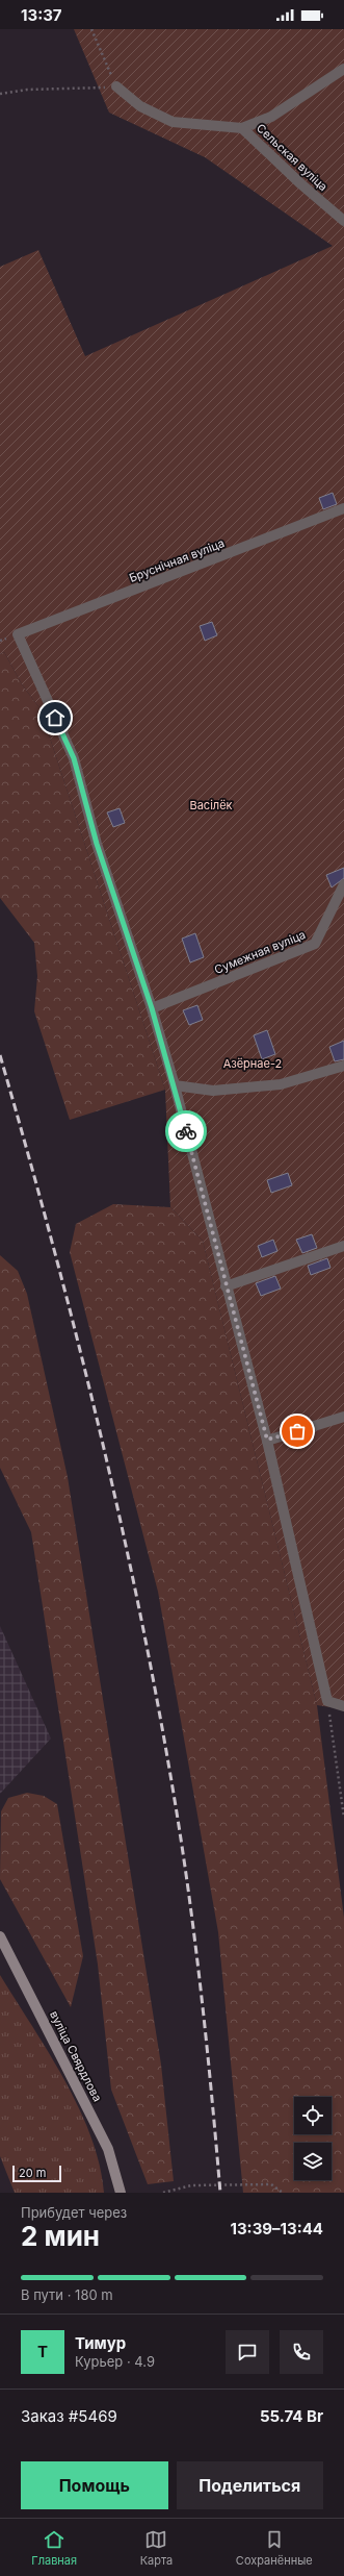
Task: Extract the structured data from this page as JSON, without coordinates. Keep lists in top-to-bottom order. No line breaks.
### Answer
{"streets":{"main road":["вуліца Свярдлова"],"street":["Сельская вуліца","Бруснічная вуліца","Сумежная вуліца"]},"crossings":[["Бруснічная вуліца","Сумежная вуліца"]],"parks":["Васілёк","Азёрнае-2"],"scale_bar":"20 m","page":{"status":"13:37","scale":"20 m","heading":["2 мин","Прибудет через","13:39–13:44"],"panel":["Тимур","Курьер · 4.9","Заказ #5469","55.74 Br"],"bar":"В пути · 180 m","round":"Т","buttons":["Помощь","Поделиться"],"tabs":["Главная","Карта","Сохранённые"]}}
